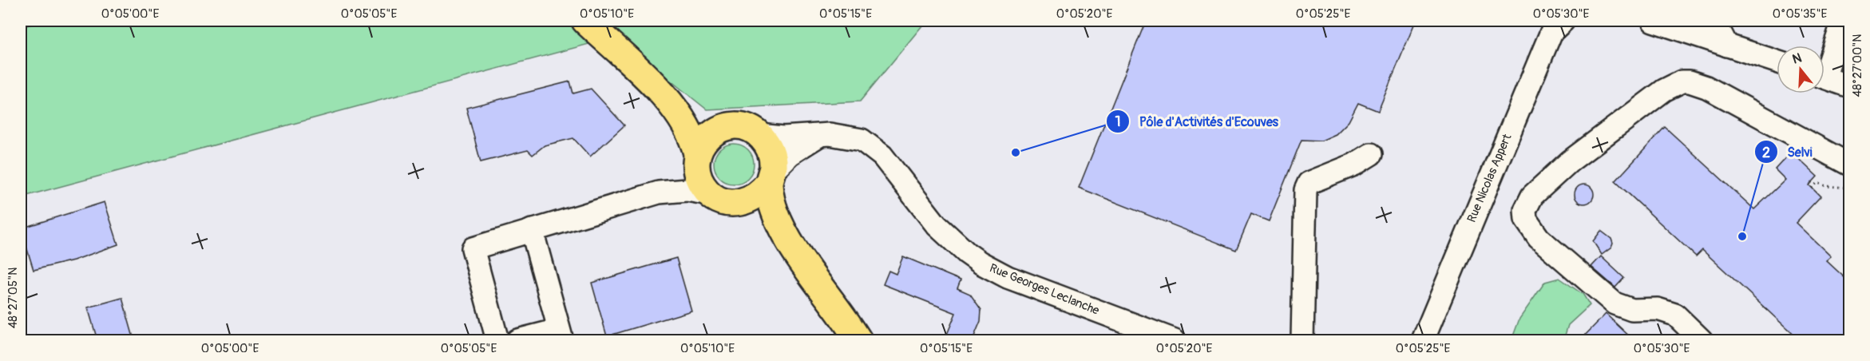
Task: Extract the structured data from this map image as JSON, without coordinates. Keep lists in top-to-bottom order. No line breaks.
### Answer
{"streets":{"street":["Rue Nicolas Appert","Rue Georges Leclanche"]},"places":["Pôle d'Activités d'Ecouves","Selvi"],"north":"top","coordinates":["0°05'00\"E","0°05'05\"E","0°05'10\"E","0°05'15\"E","0°05'20\"E","0°05'25\"E","0°05'30\"E","0°05'35\"E","48°27'00\"N","48°27'05\"N"]}
